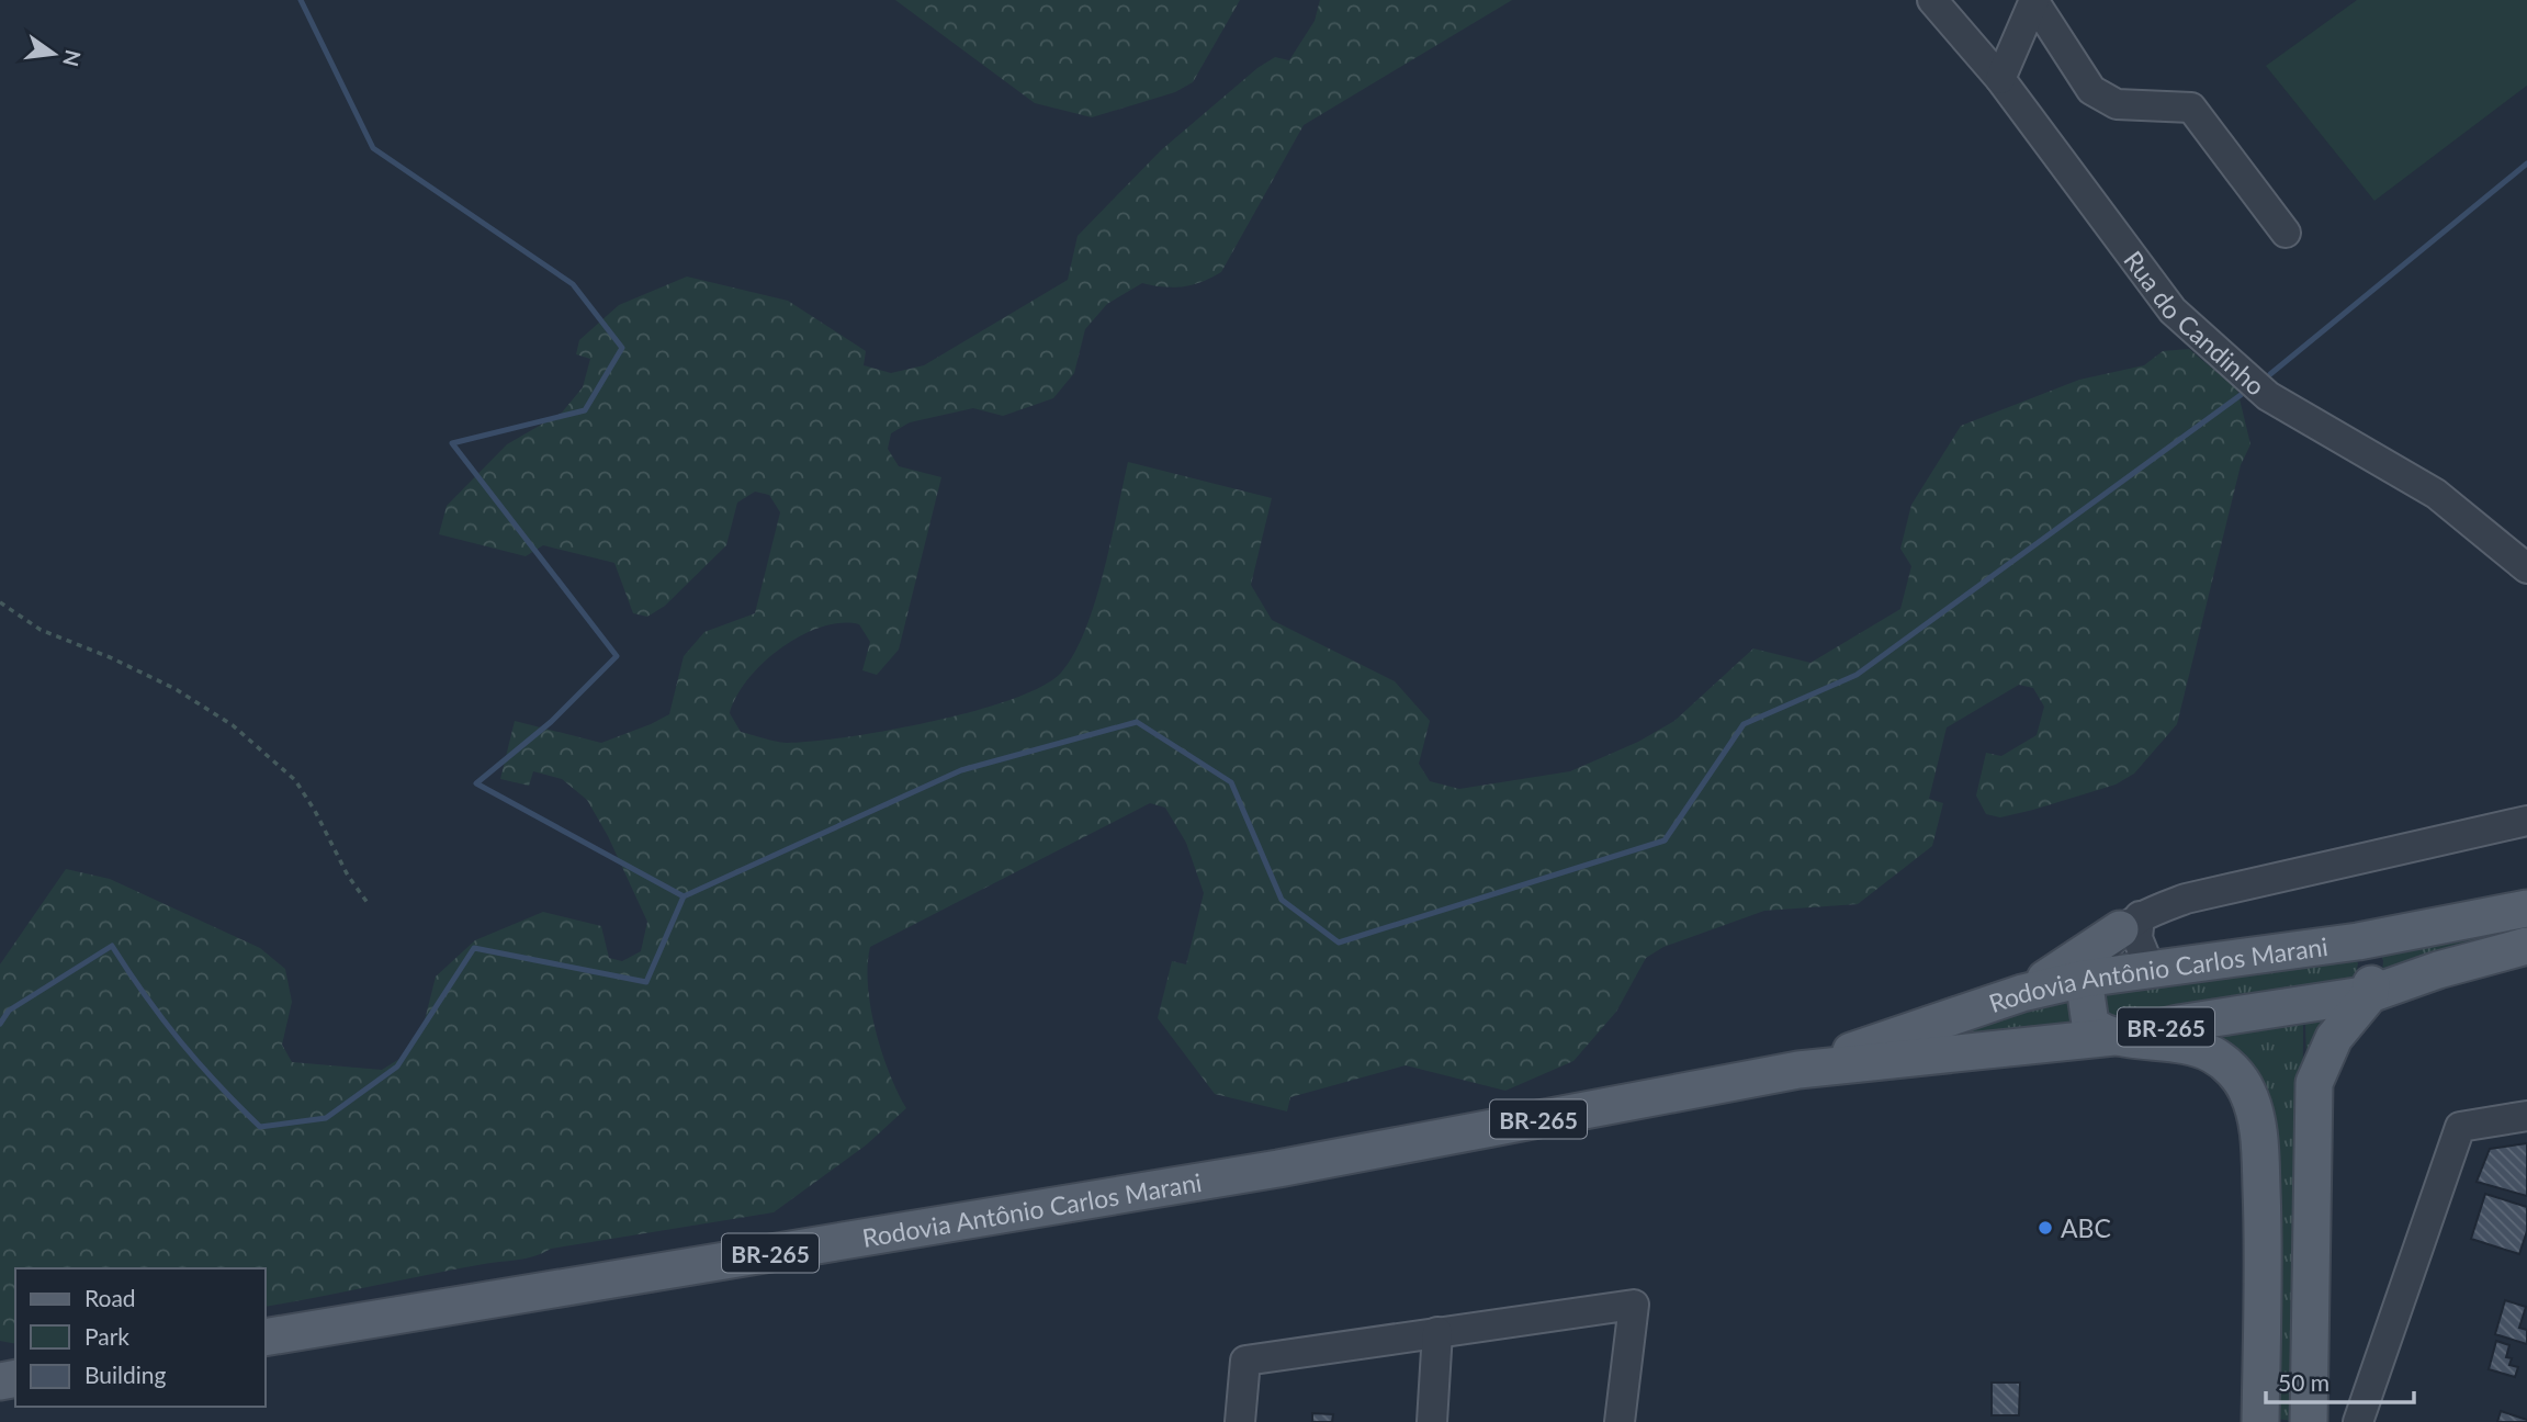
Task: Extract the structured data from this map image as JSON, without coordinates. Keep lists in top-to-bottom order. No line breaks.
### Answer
{"streets":{"main road":["Rodovia Antônio Carlos Marani","BR-265"],"street":["Rua do Candinho"]},"places":["ABC"],"legend":["Road","Park","Building"],"scale_bar":"50 m","north":"right"}
